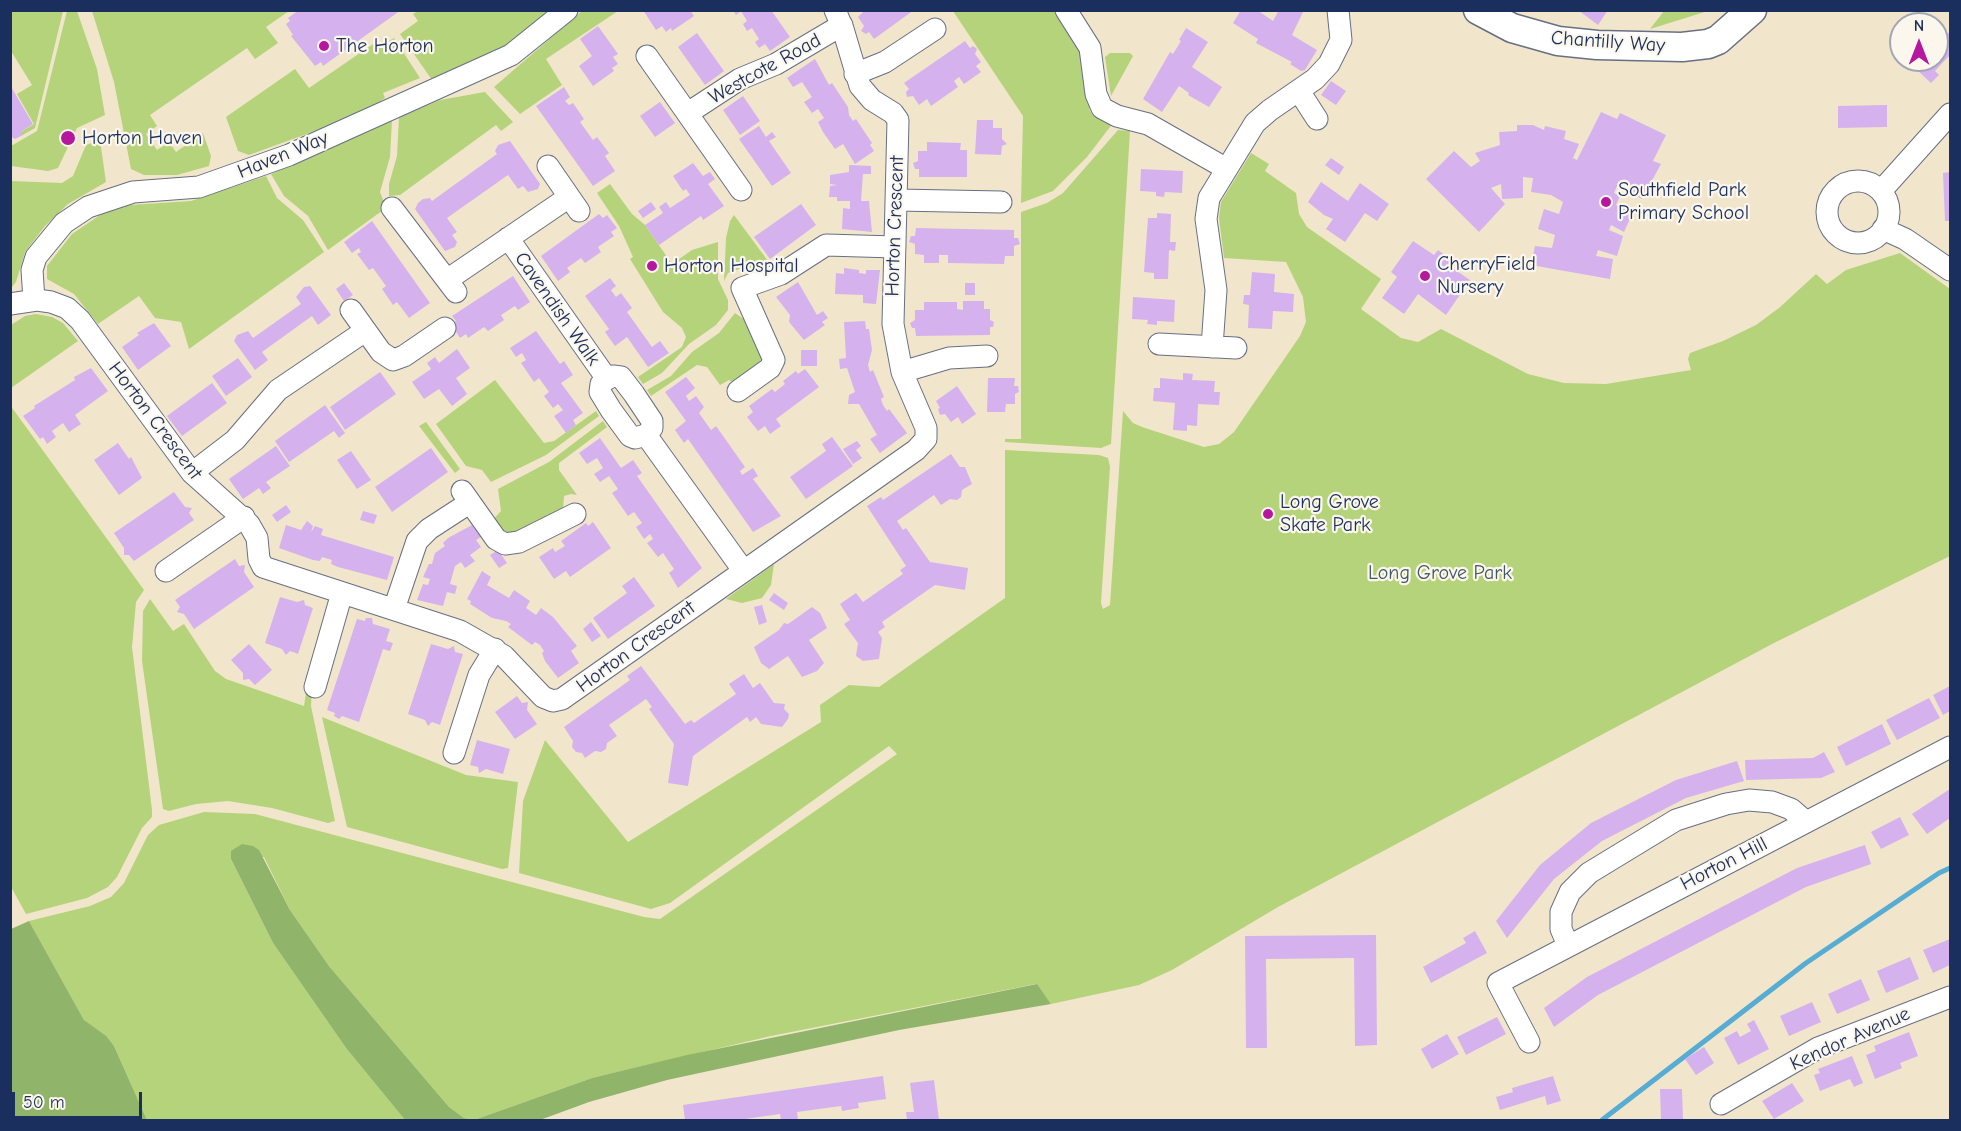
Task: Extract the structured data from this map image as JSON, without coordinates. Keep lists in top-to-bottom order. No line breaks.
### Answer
{"streets":{"street":["Chantilly Way","Westcote Road","Haven Way","Horton Crescent","Cavendish Walk","Horton Hill","Kendor Avenue"]},"crossings":[["Westcote Road","Horton Crescent"],["Haven Way","Horton Crescent"]],"parks":["Long Grove Park"],"places":["The Horton","Horton Haven","Southfield Park Primary School","Horton Hospital","CherryField Nursery","Long Grove Skate Park"],"scale_bar":"50 m","north":"top"}
